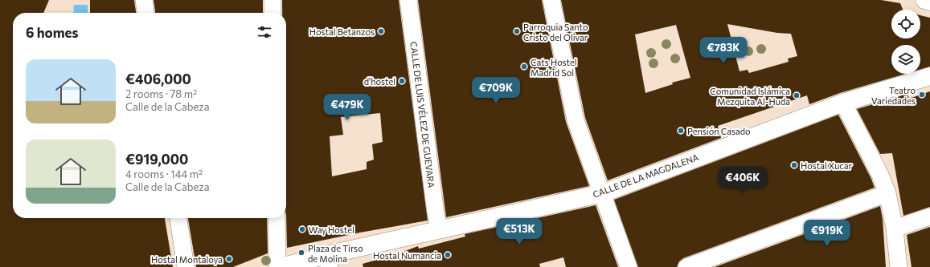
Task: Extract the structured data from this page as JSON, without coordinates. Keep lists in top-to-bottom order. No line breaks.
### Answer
{"streets":{"street":["CALLE DE LUIS VÉLEZ DE GUEVARA","CALLE DE LA MAGDALENA"]},"crossings":[["CALLE DE LUIS VÉLEZ DE GUEVARA","CALLE DE LA MAGDALENA"]],"places":["Hostal Betanzos","Parroquia Santo Cristo del Olivar","Cats Hostel Madrid Sol","d'hostel","Teatro Variedades","Comunidad Islámica Mezquita Al-Huda","Pensión Casado","Hostal Xucar","Way Hostel","Plaza de Tirso de Molina","Hostal Numancia","Hostal Montaloya"],"page":{"heading":"6 homes","price":["€783K","€709K","€479K","€406K","€513K","€919K"],"list":[{"name":"€406,000","note":"2 rooms · 78 m² · Calle de la Cabeza"},{"name":"€919,000","note":"4 rooms · 144 m² · Calle de la Cabeza"}]}}
